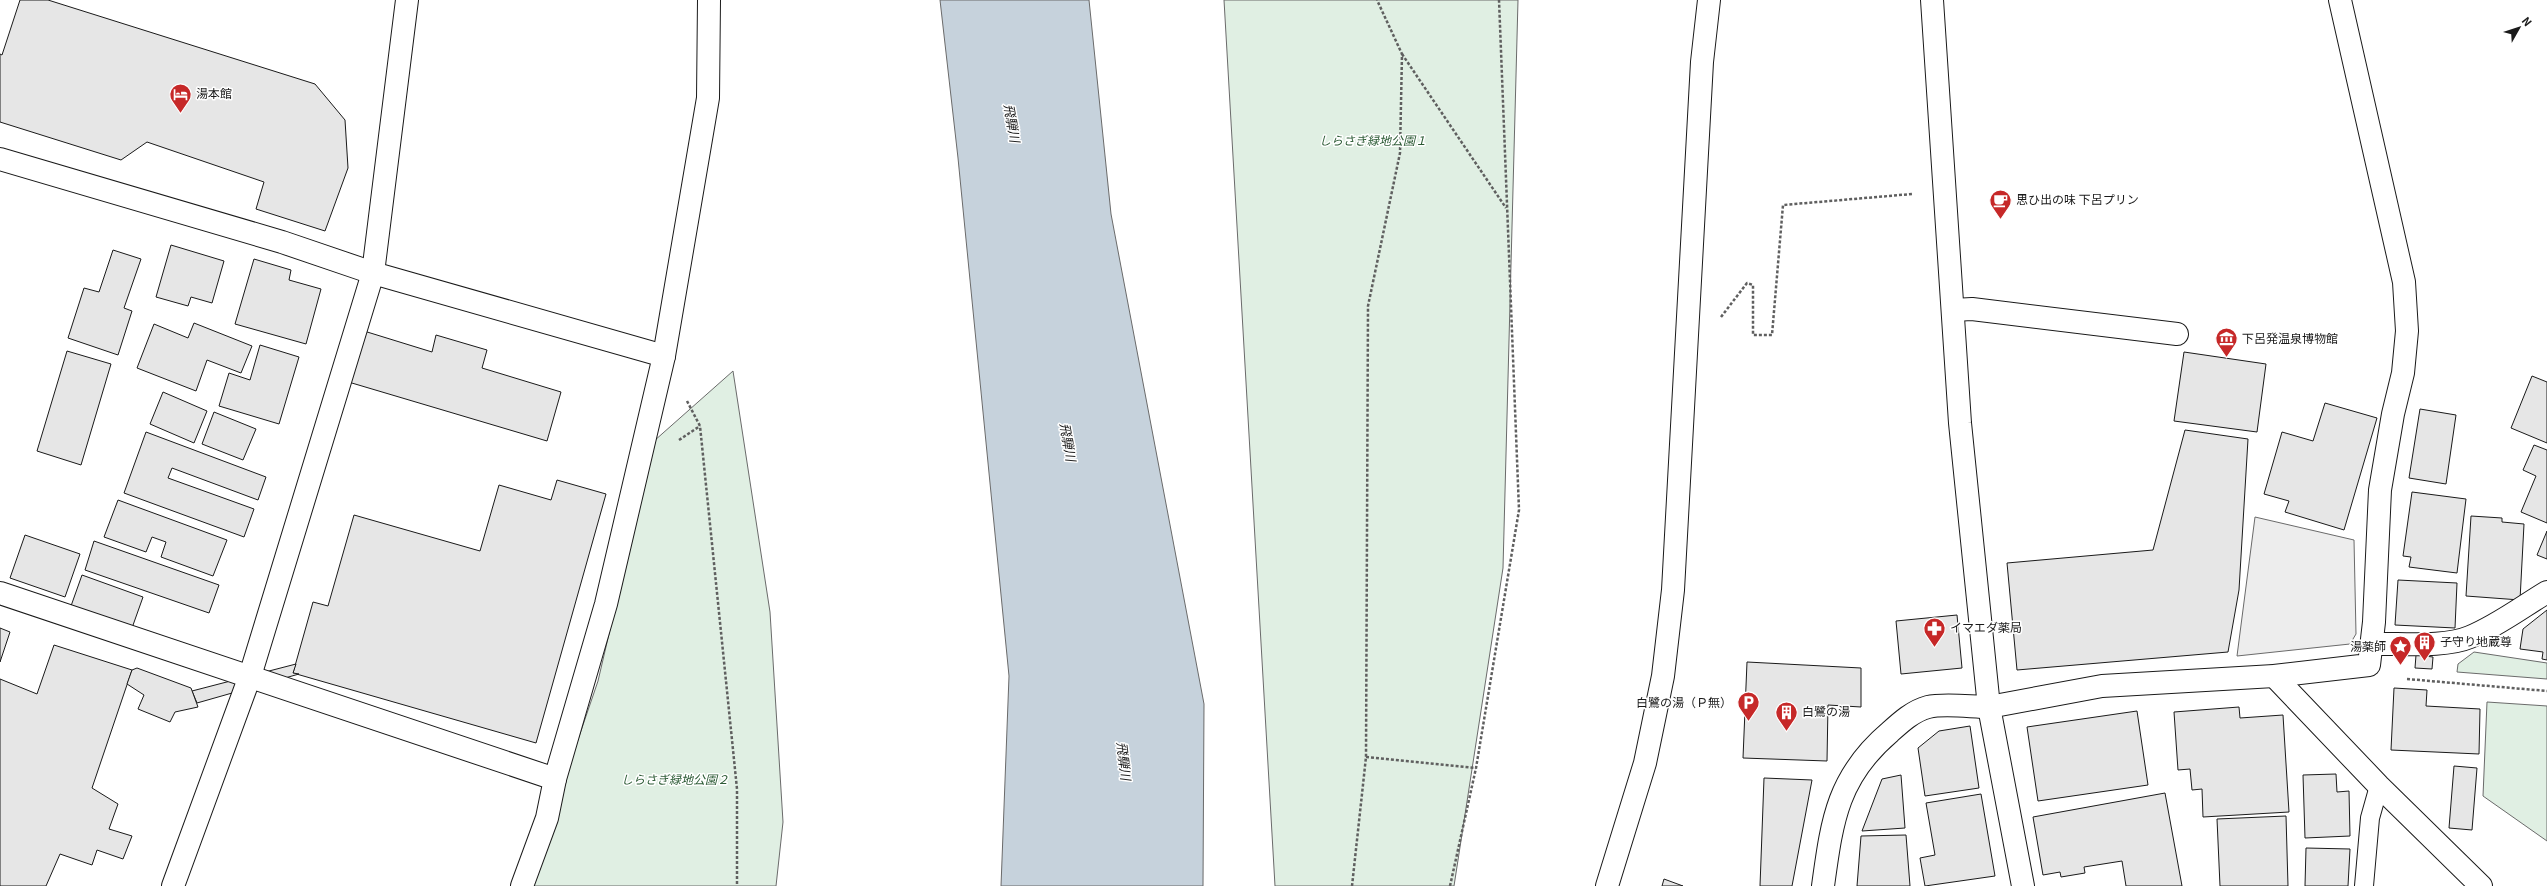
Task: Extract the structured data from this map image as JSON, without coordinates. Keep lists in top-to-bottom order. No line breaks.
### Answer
{"water":["飛騨川"],"parks":["しらさぎ緑地公園１","しらさぎ緑地公園２"],"places":{"hotel":["湯本館"],"cafe":["思ひ出の味 下呂プリン"],"museum":["下呂発温泉博物館"],"pharmacy":["イマエダ薬局"],"building":["子守り地蔵尊","白鷺の湯"],"place":["湯薬師"],"parking":["白鷺の湯（Ｐ無）"]},"north":"top right"}
